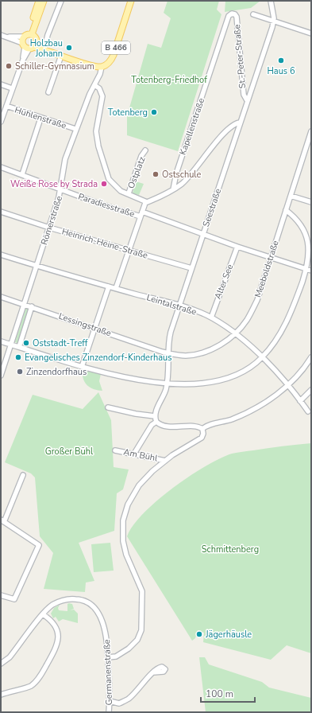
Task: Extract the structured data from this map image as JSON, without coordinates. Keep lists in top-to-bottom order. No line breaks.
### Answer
{"streets":{"main road":["B 466"],"street":["St.-Peter-Straße","Hühlenstraße","Kapellenstraße","Ostplatz","Paradiesstraße","Seestraße","Römerstraße","Heinrich-Heine-Straße","Meeboldstraße","Alter See","Leintalstraße","Lessingstraße","Am Bühl","Germanenstraße"]},"crossings":[["B 466","Römerstraße"],["St.-Peter-Straße","Kapellenstraße"],["St.-Peter-Straße","Seestraße"],["Hühlenstraße","Römerstraße"],["Paradiesstraße","Römerstraße"],["Seestraße","Heinrich-Heine-Straße"],["Seestraße","Meeboldstraße"],["Seestraße","Leintalstraße"],["Seestraße","Lessingstraße"],["Römerstraße","Heinrich-Heine-Straße"],["Römerstraße","Leintalstraße"],["Römerstraße","Lessingstraße"],["Meeboldstraße","Leintalstraße"],["Meeboldstraße","Lessingstraße"],["Alter See","Leintalstraße"]],"parks":["Totenberg-Friedhof","Großer Bühl","Schmittenberg"],"places":["Holzbau Johann","Haus 6","Schiller-Gymnasium","Totenberg","Ostschule","Weiße Rose by Strada","Oststadt-Treff","Evangelisches Zinzendorf-Kinderhaus","Zinzendorfhaus","Jägerhäusle"],"scale_bar":"100 m"}
